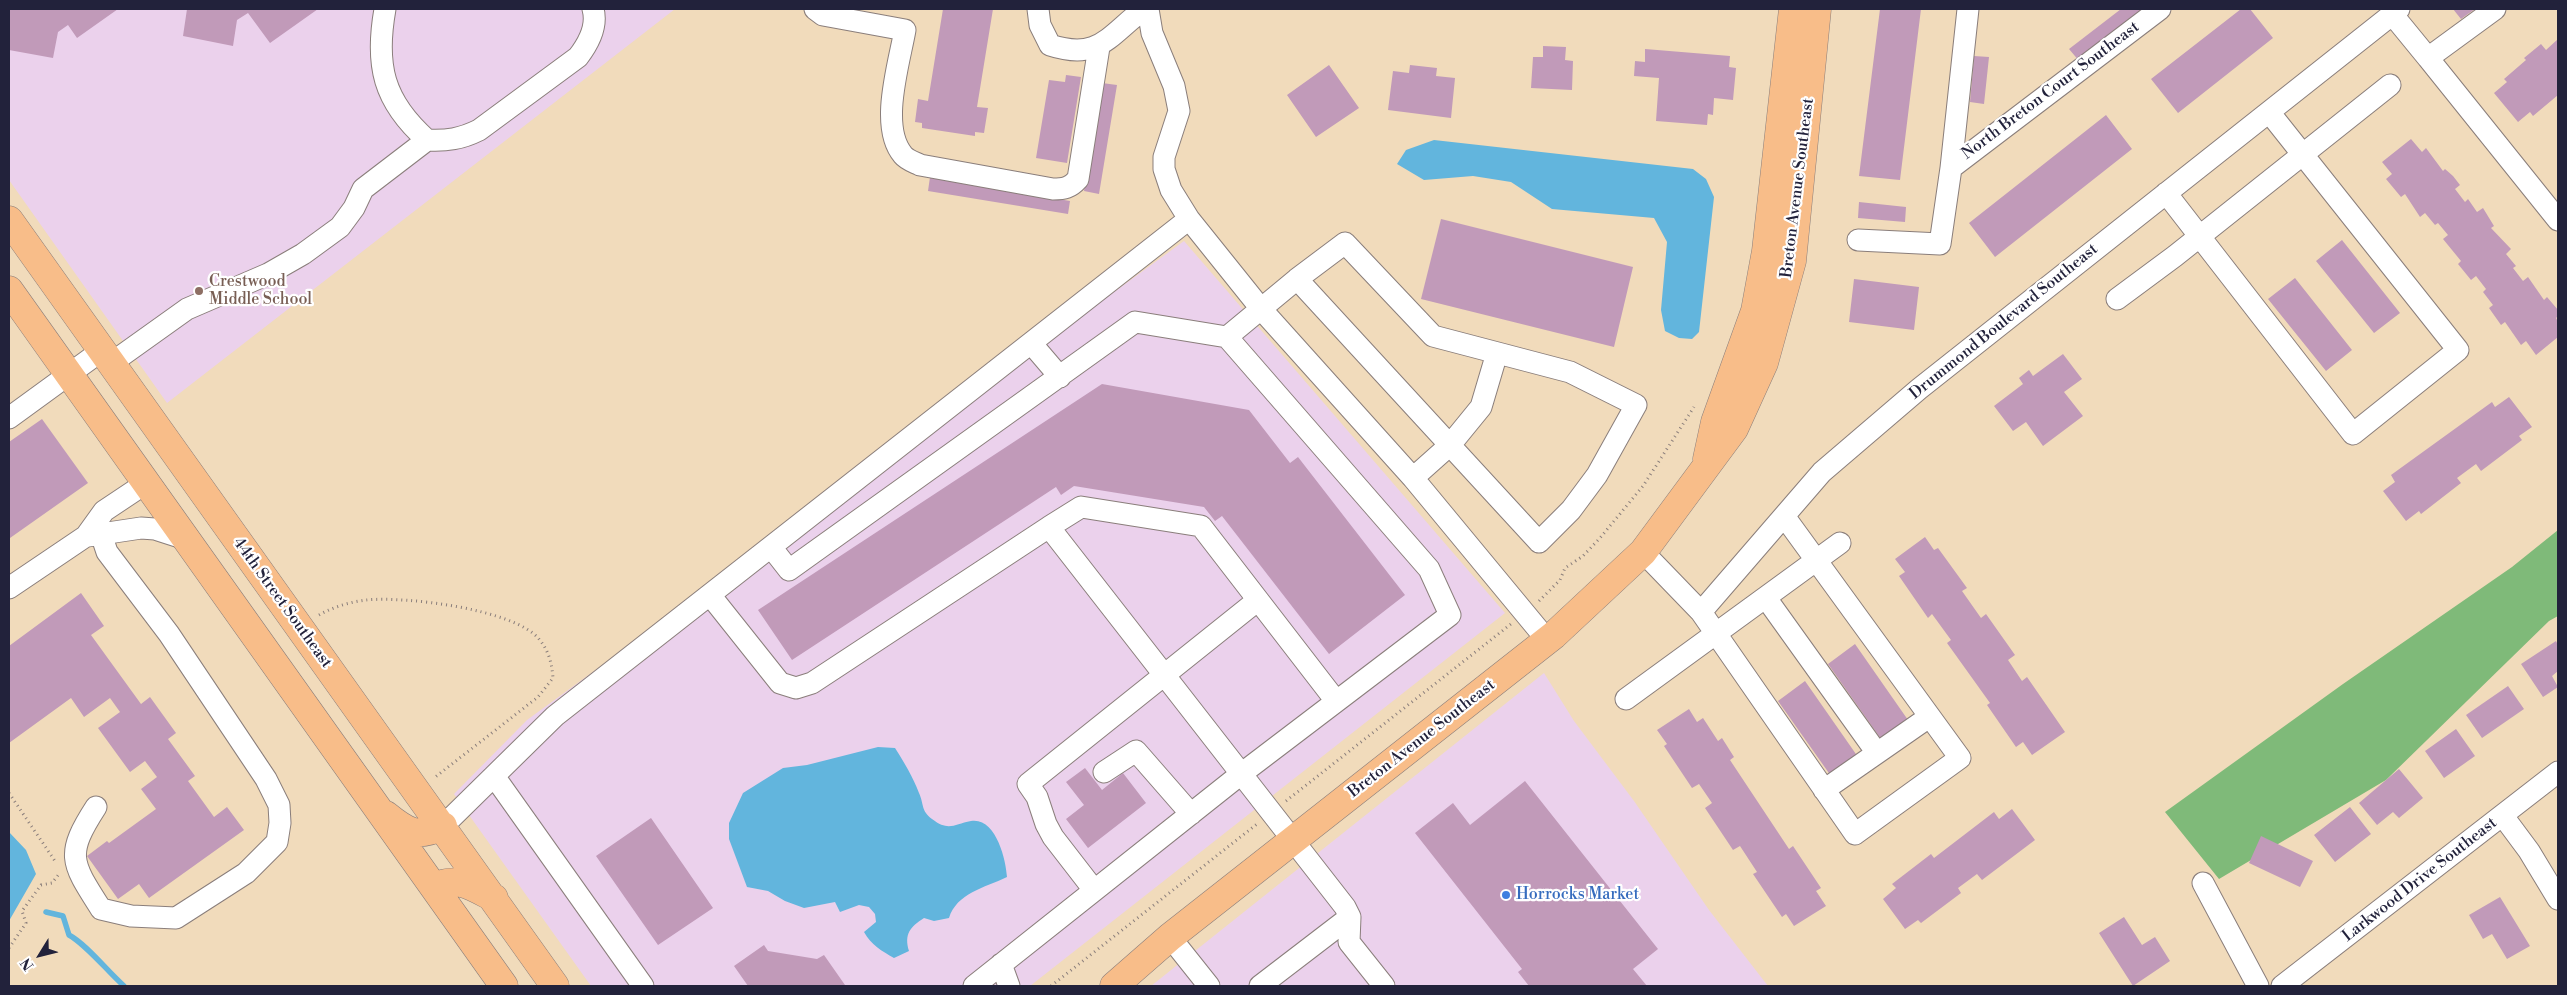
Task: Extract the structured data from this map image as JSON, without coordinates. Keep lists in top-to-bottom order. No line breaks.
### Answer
{"streets":{"main road":["Breton Avenue Southeast","44th Street Southeast"],"street":["North Breton Court Southeast","Drummond Boulevard Southeast","Larkwood Drive Southeast"]},"places":["Crestwood Middle School","Horrocks Market"],"north":"bottom left"}
